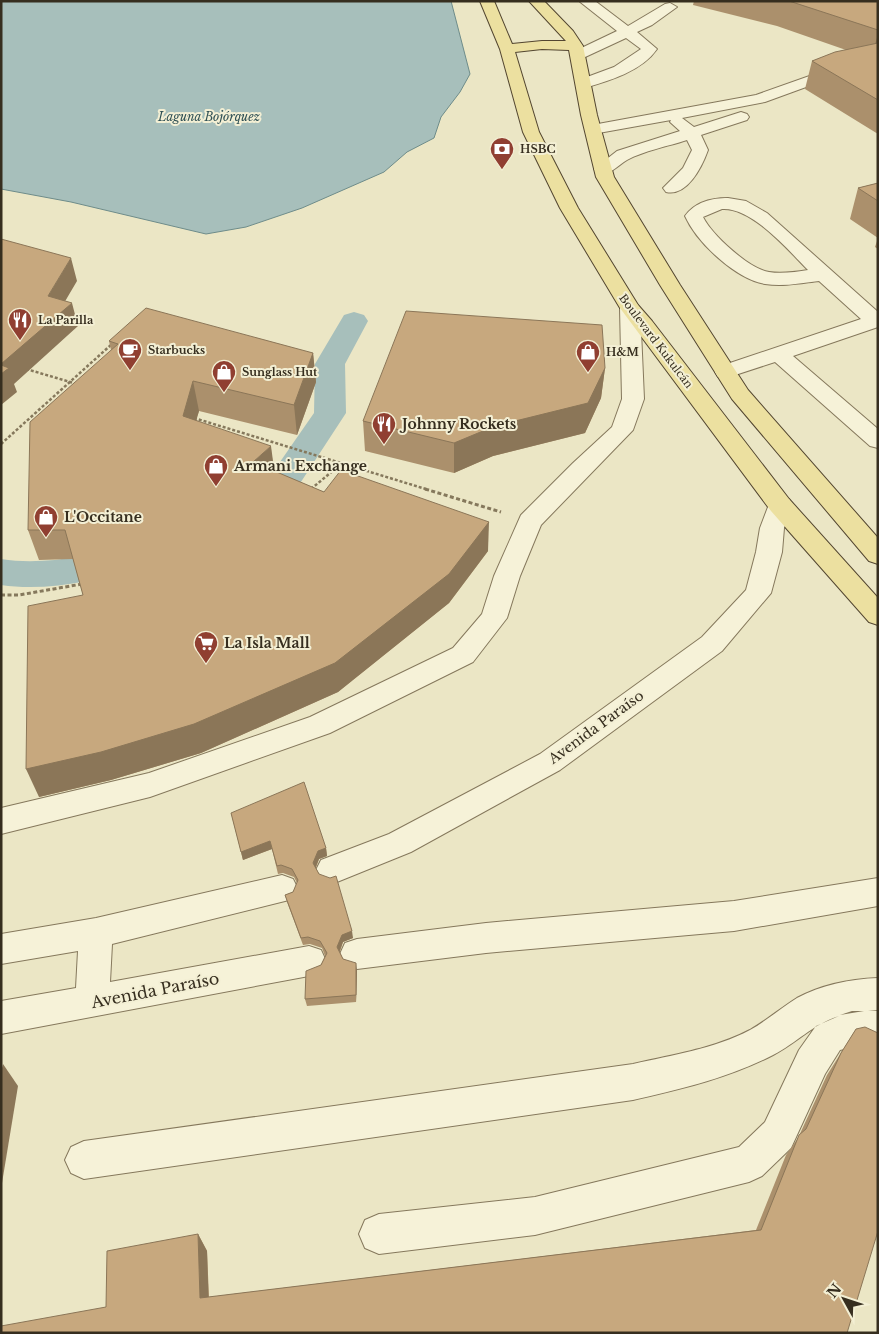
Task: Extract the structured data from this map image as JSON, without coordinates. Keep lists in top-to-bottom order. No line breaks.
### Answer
{"streets":{"main road":["Boulevard Kukulcán"],"street":["Avenida Paraíso"]},"crossings":[["Boulevard Kukulcán","Avenida Paraíso"]],"water":["Laguna Bojórquez"],"places":{"bank":["HSBC"],"restaurant":["La Parilla","Johnny Rockets"],"cafe":["Starbucks"],"shop":["H&M","Sunglass Hut","Armani Exchange","L'Occitane"],"supermarket":["La Isla Mall"]},"north":"top left"}
